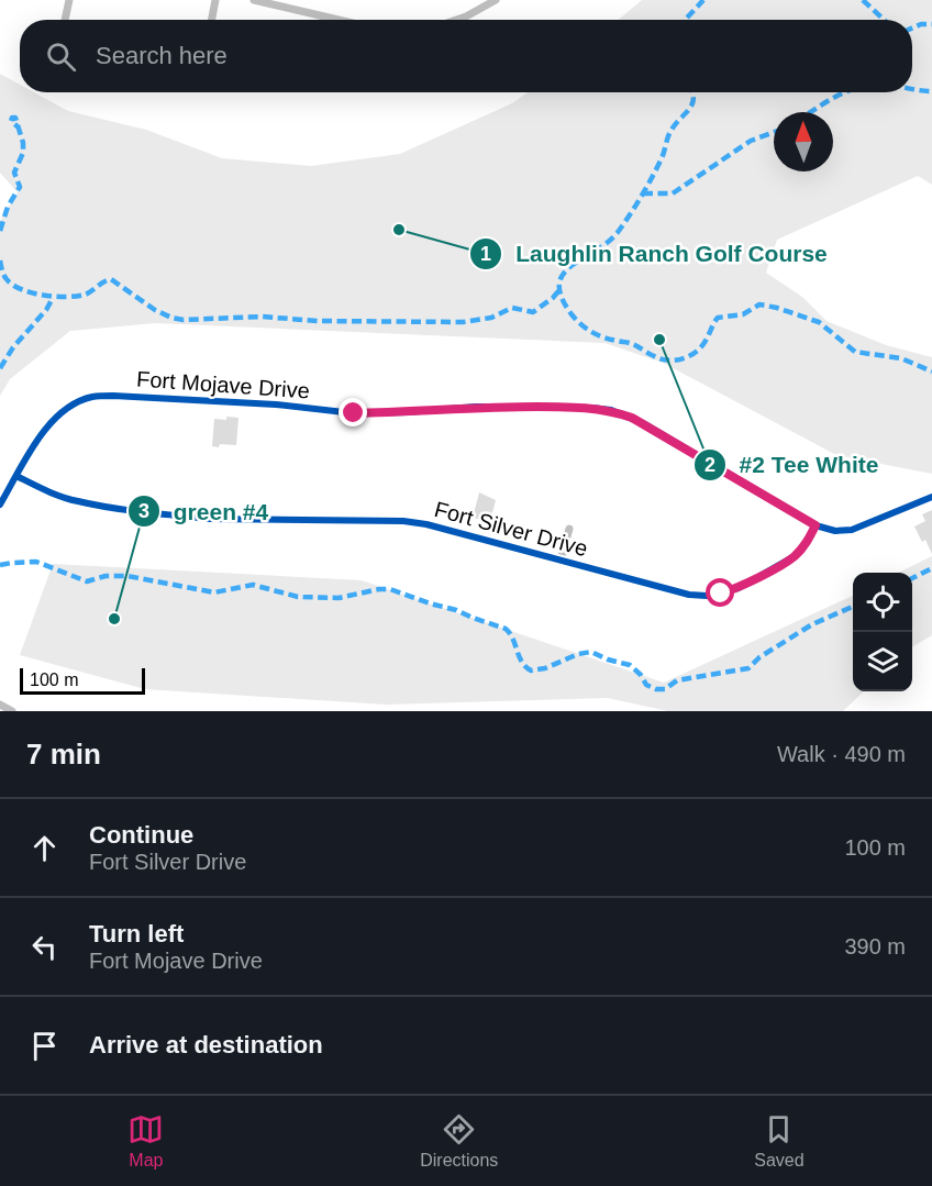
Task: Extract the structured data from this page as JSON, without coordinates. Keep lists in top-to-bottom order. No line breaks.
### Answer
{"streets":{"street":["Fort Mojave Drive","Fort Silver Drive"]},"crossings":[["Fort Mojave Drive","Fort Silver Drive"]],"places":["Laughlin Ranch Golf Course","#2 Tee White","green #4"],"scale_bar":"100 m","north":"top","page":{"search":"Search here","scale":"100 m","heading":["7 min","Walk · 490 m"],"list":[["Continue","Fort Silver Drive","100 m"],["Turn left","Fort Mojave Drive","390 m"],"Arrive at destination"],"nav":["Map","Directions","Saved"]}}
